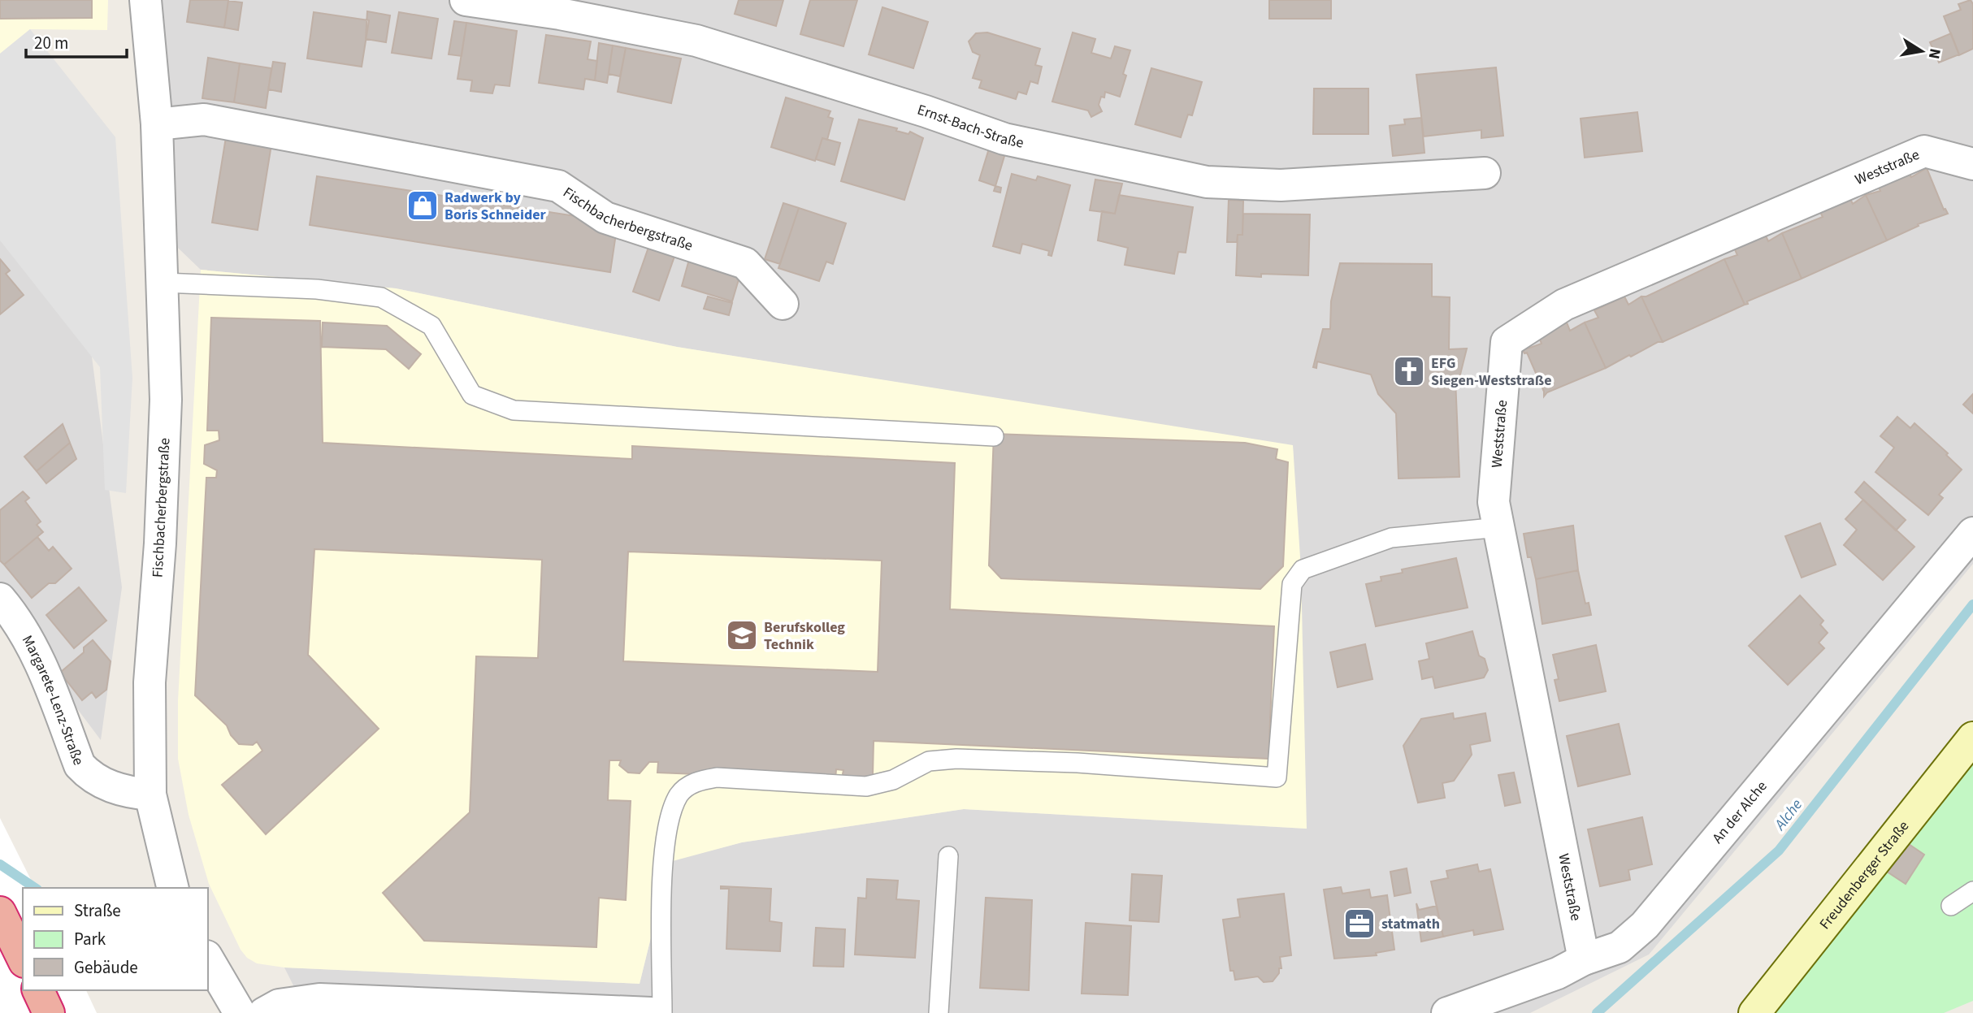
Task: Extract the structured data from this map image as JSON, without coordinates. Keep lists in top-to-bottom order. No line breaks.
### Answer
{"streets":{"main road":["Freudenberger Straße"],"street":["Ernst-Bach-Straße","Weststraße","Fischbacherbergstraße","Margarete-Lenz-Straße","An der Alche"]},"crossings":[["Weststraße","An der Alche"],["Fischbacherbergstraße","Margarete-Lenz-Straße"]],"water":["Alche"],"places":{"shop":["Radwerk by Boris Schneider"],"church":["EFG Siegen-Weststraße"],"school or university":["Berufskolleg Technik"],"office":["statmath"]},"legend":["Straße","Park","Gebäude"],"scale_bar":"20 m","north":"right"}
